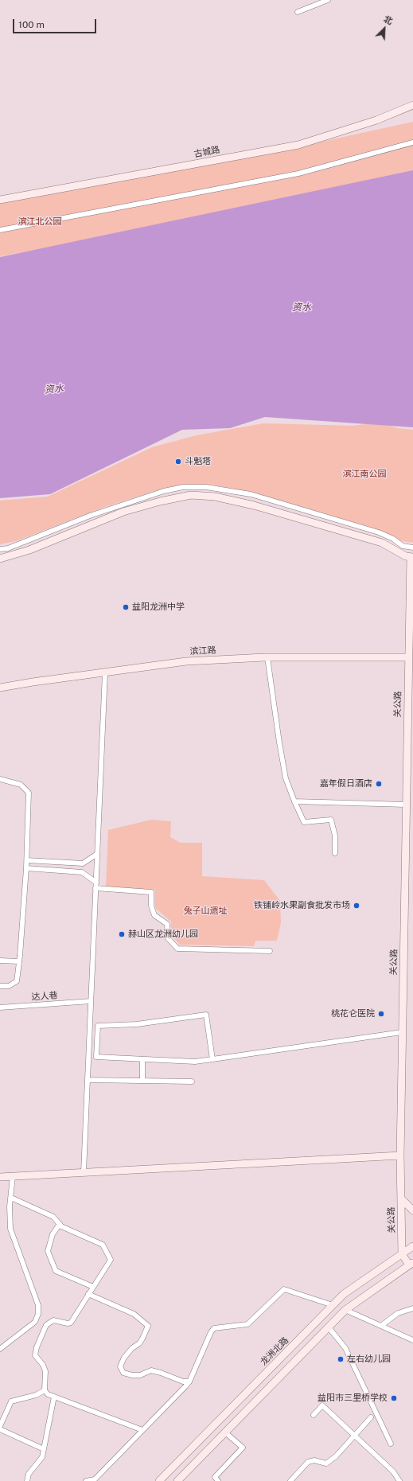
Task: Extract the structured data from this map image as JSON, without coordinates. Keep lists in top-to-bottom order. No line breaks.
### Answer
{"streets":{"main road":["古城路","滨江路","关公路","龙洲北路"],"street":["达人巷"]},"crossings":[["滨江路","关公路"],["关公路","龙洲北路"]],"water":["资水"],"parks":["滨江北公园","滨江南公园","兔子山遗址"],"places":["斗魁塔","益阳龙洲中学","嘉年假日酒店","铁铺岭水果副食批发市场","赫山区龙洲幼儿园","桃花仑医院","左右幼儿园","益阳市三里桥学校"],"scale_bar":"100 m","north":"top right"}
